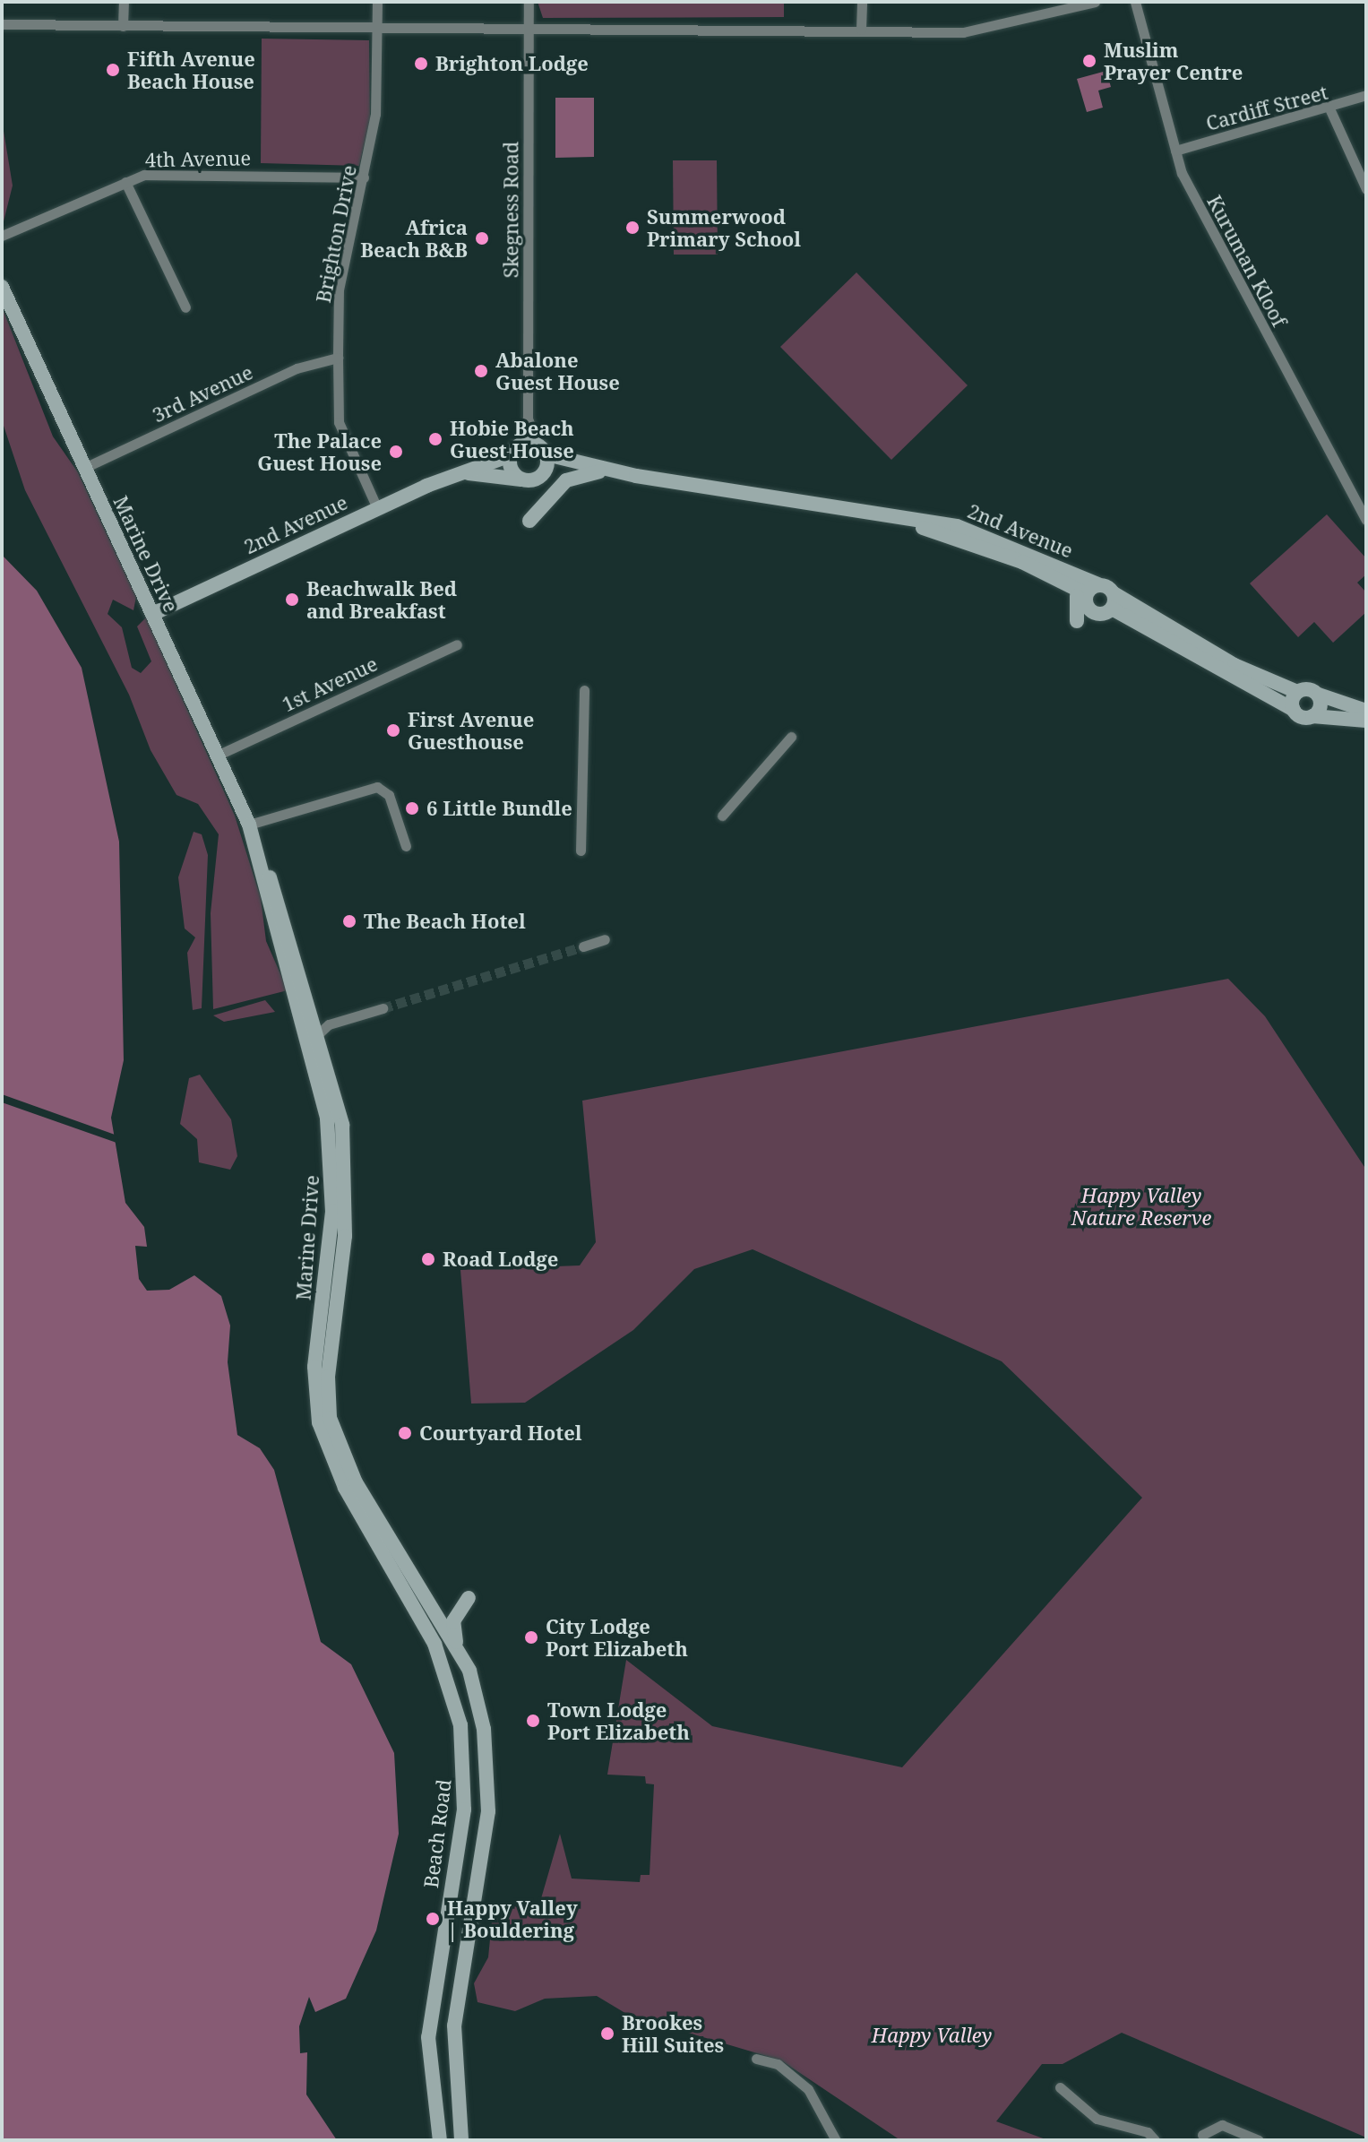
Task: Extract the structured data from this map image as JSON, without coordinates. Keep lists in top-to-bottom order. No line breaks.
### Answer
{"streets":{"main road":["2nd Avenue","Marine Drive","Beach Road"],"street":["Cardiff Street","4th Avenue","Skegness Road","Brighton Drive","Kuruman Kloof","3rd Avenue","1st Avenue"]},"crossings":[["Cardiff Street","Kuruman Kloof"],["4th Avenue","Brighton Drive"],["Skegness Road","2nd Avenue"],["Brighton Drive","3rd Avenue"],["Brighton Drive","2nd Avenue"],["3rd Avenue","Marine Drive"],["2nd Avenue","Marine Drive"],["Marine Drive","1st Avenue"],["Marine Drive","Beach Road"]],"parks":["Happy Valley Nature Reserve","Happy Valley"],"places":["Muslim Prayer Centre","Brighton Lodge","Fifth Avenue Beach House","Summerwood Primary School","Africa Beach B&B","Abalone Guest House","Hobie Beach Guest House","The Palace Guest House","Beachwalk Bed and Breakfast","First Avenue Guesthouse","6 Little Bundle","The Beach Hotel","Road Lodge","Courtyard Hotel","City Lodge Port Elizabeth","Town Lodge Port Elizabeth","Happy Valley | Bouldering","Brookes Hill Suites"]}
